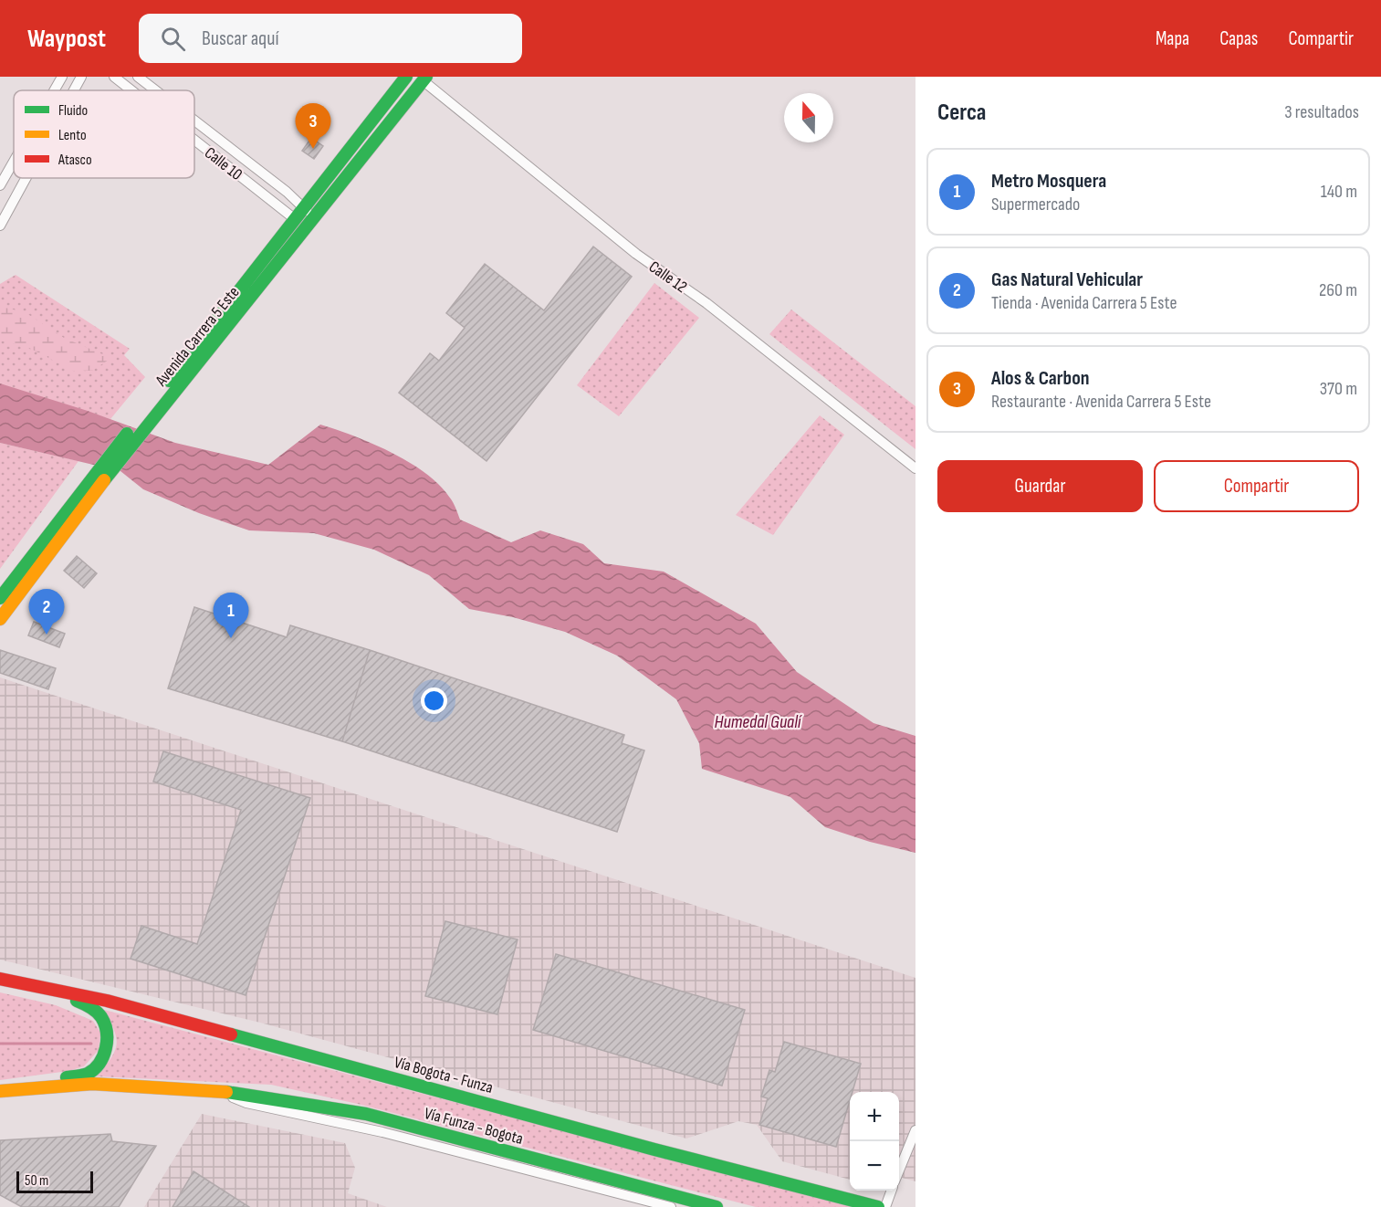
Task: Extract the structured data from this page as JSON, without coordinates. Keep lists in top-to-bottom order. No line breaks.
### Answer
{"streets":{"main road":["Avenida Carrera 5 Este","Vía Bogota - Funza","Vía Funza - Bogota"],"street":["Calle 10","Calle 12"]},"crossings":[["Calle 10","Avenida Carrera 5 Este"],["Calle 12","Avenida Carrera 5 Este"]],"water":["Humedal Gualí"],"legend":["Fluido","Lento","Atasco"],"scale_bar":"50 m","north":"top","page":{"header":"Waypost","search":"Buscar aquí","nav":["Mapa","Capas","Compartir"],"heading":["Cerca","3 resultados"],"pins":["3","2","1"],"list":[{"mark":"1","name":"Metro Mosquera","note":"Supermercado","value":"140 m"},{"mark":"2","name":"Gas Natural Vehicular","note":"Tienda · Avenida Carrera 5 Este","value":"260 m"},{"mark":"3","name":"Alos & Carbon","note":"Restaurante · Avenida Carrera 5 Este","value":"370 m"}],"buttons":["Guardar","Compartir"],"map_buttons":["+","−"],"scale":"50 m"}}
